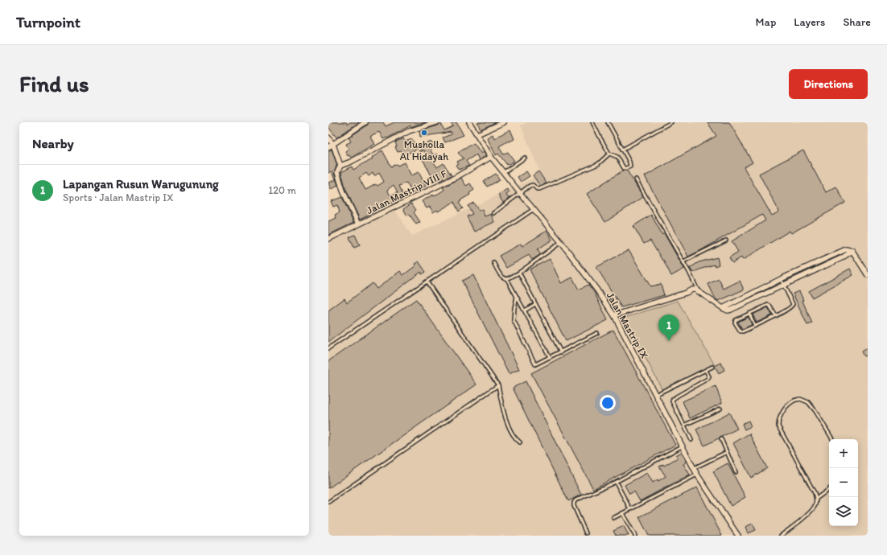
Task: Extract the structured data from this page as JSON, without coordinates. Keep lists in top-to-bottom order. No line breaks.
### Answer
{"streets":{"street":["Jalan Mastrip VIII F","Jalan Mastrip IX"]},"crossings":[["Jalan Mastrip VIII F","Jalan Mastrip IX"]],"places":["Musholla Al Hidayah"],"page":{"header":"Turnpoint","nav":["Map","Layers","Share"],"buttons":"Directions","title":"Find us","heading":"Nearby","list":[{"mark":"1","name":"Lapangan Rusun Warugunung","note":"Sports · Jalan Mastrip IX","value":"120 m"}],"pins":"1","map_buttons":["+","−"]}}
